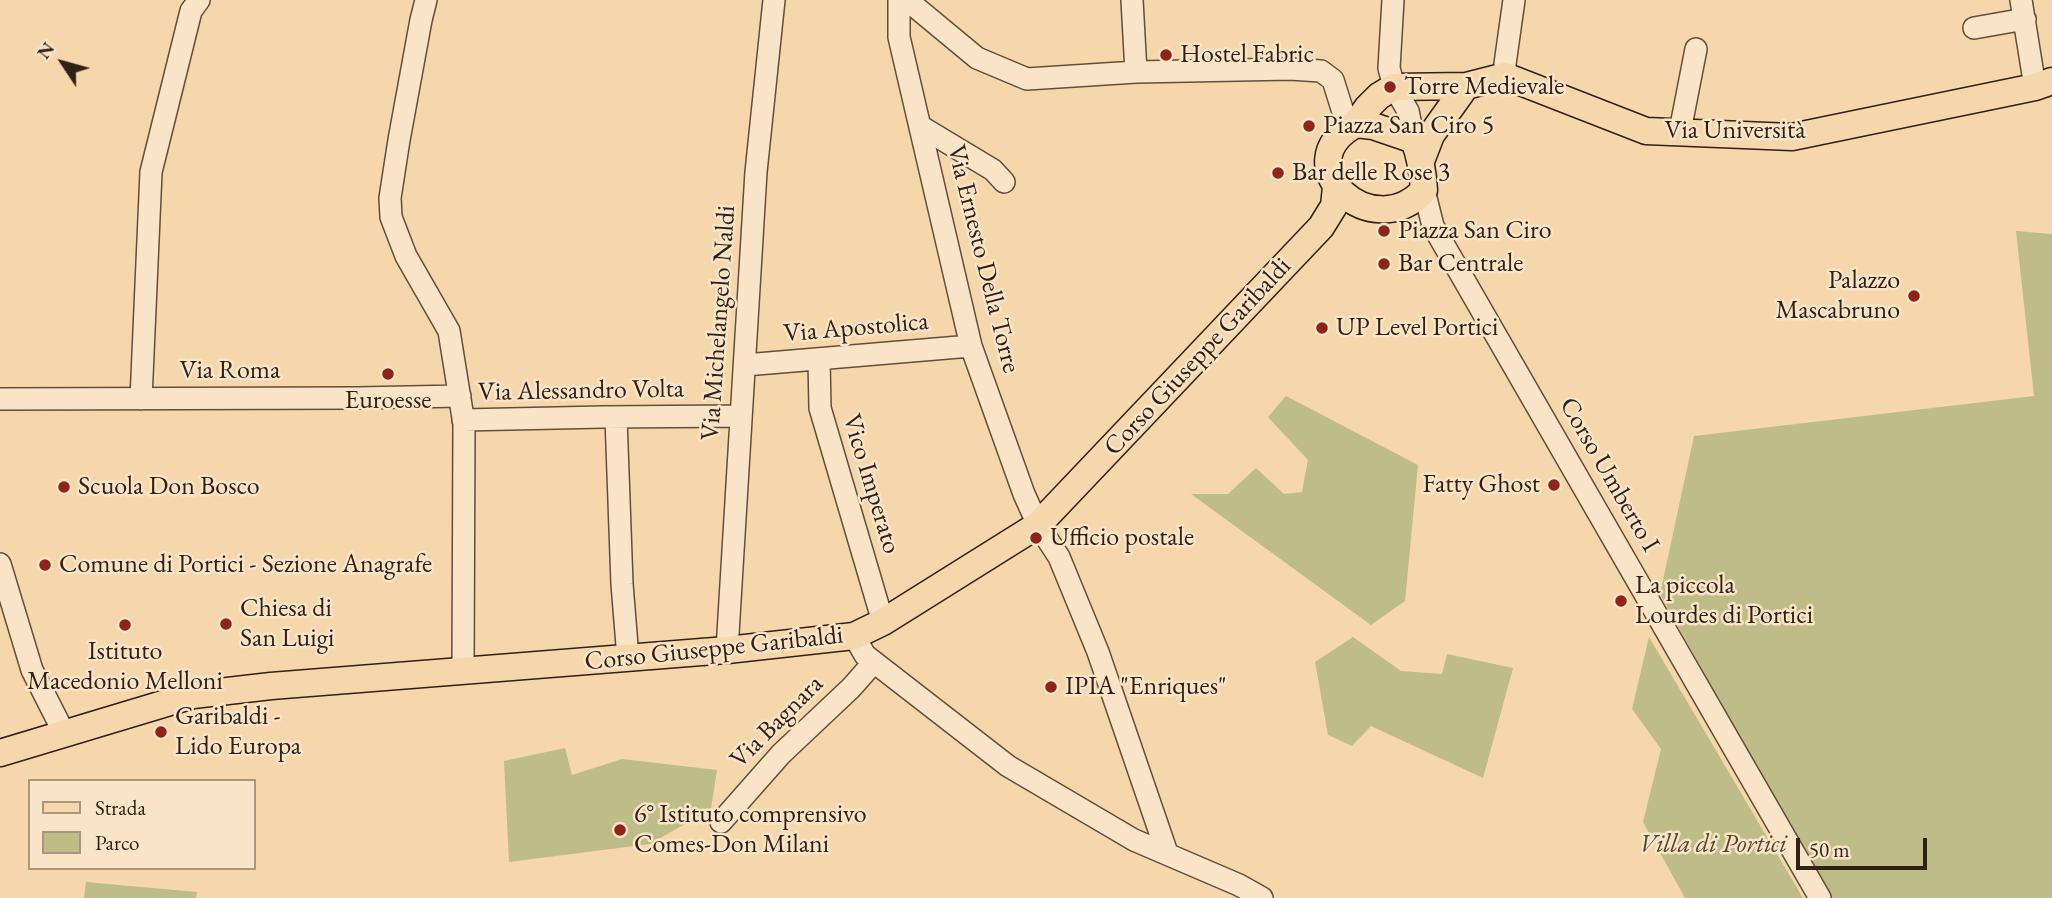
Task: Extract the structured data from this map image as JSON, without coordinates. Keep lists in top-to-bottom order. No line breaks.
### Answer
{"streets":{"main road":["Via Università","Corso Giuseppe Garibaldi"],"street":["Via Ernesto Della Torre","Via Michelangelo Naldi","Via Apostolica","Via Roma","Via Alessandro Volta","Corso Umberto I","Vico Imperato","Via Bagnara"]},"crossings":[["Via Ernesto Della Torre","Via Apostolica"],["Via Ernesto Della Torre","Corso Giuseppe Garibaldi"],["Via Michelangelo Naldi","Via Apostolica"],["Via Michelangelo Naldi","Corso Giuseppe Garibaldi"],["Via Michelangelo Naldi","Via Alessandro Volta"],["Via Apostolica","Vico Imperato"],["Corso Giuseppe Garibaldi","Corso Umberto I"],["Corso Giuseppe Garibaldi","Vico Imperato"]],"parks":["Villa di Portici"],"places":["Hostel Fabric","Torre Medievale","Piazza San Ciro 5","Bar delle Rose 3","Piazza San Ciro","Bar Centrale","Palazzo Mascabruno","UP Level Portici","Euroesse","Fatty Ghost","Scuola Don Bosco","Ufficio postale","Comune di Portici - Sezione Anagrafe","La piccola Lourdes di Portici","Chiesa di San Luigi","Istituto Macedonio Melloni","IPIA \"Enriques\"","Garibaldi - Lido Europa","6° Istituto comprensivo Comes-Don Milani"],"legend":["Strada","Parco"],"scale_bar":"50 m","north":"top left"}
